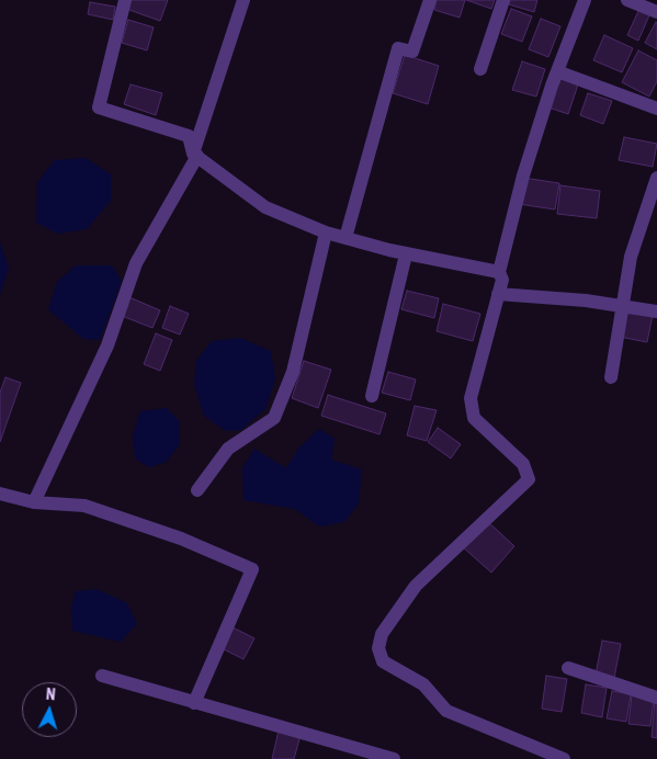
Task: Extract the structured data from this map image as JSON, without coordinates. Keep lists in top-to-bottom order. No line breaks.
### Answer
{"north":"top"}
